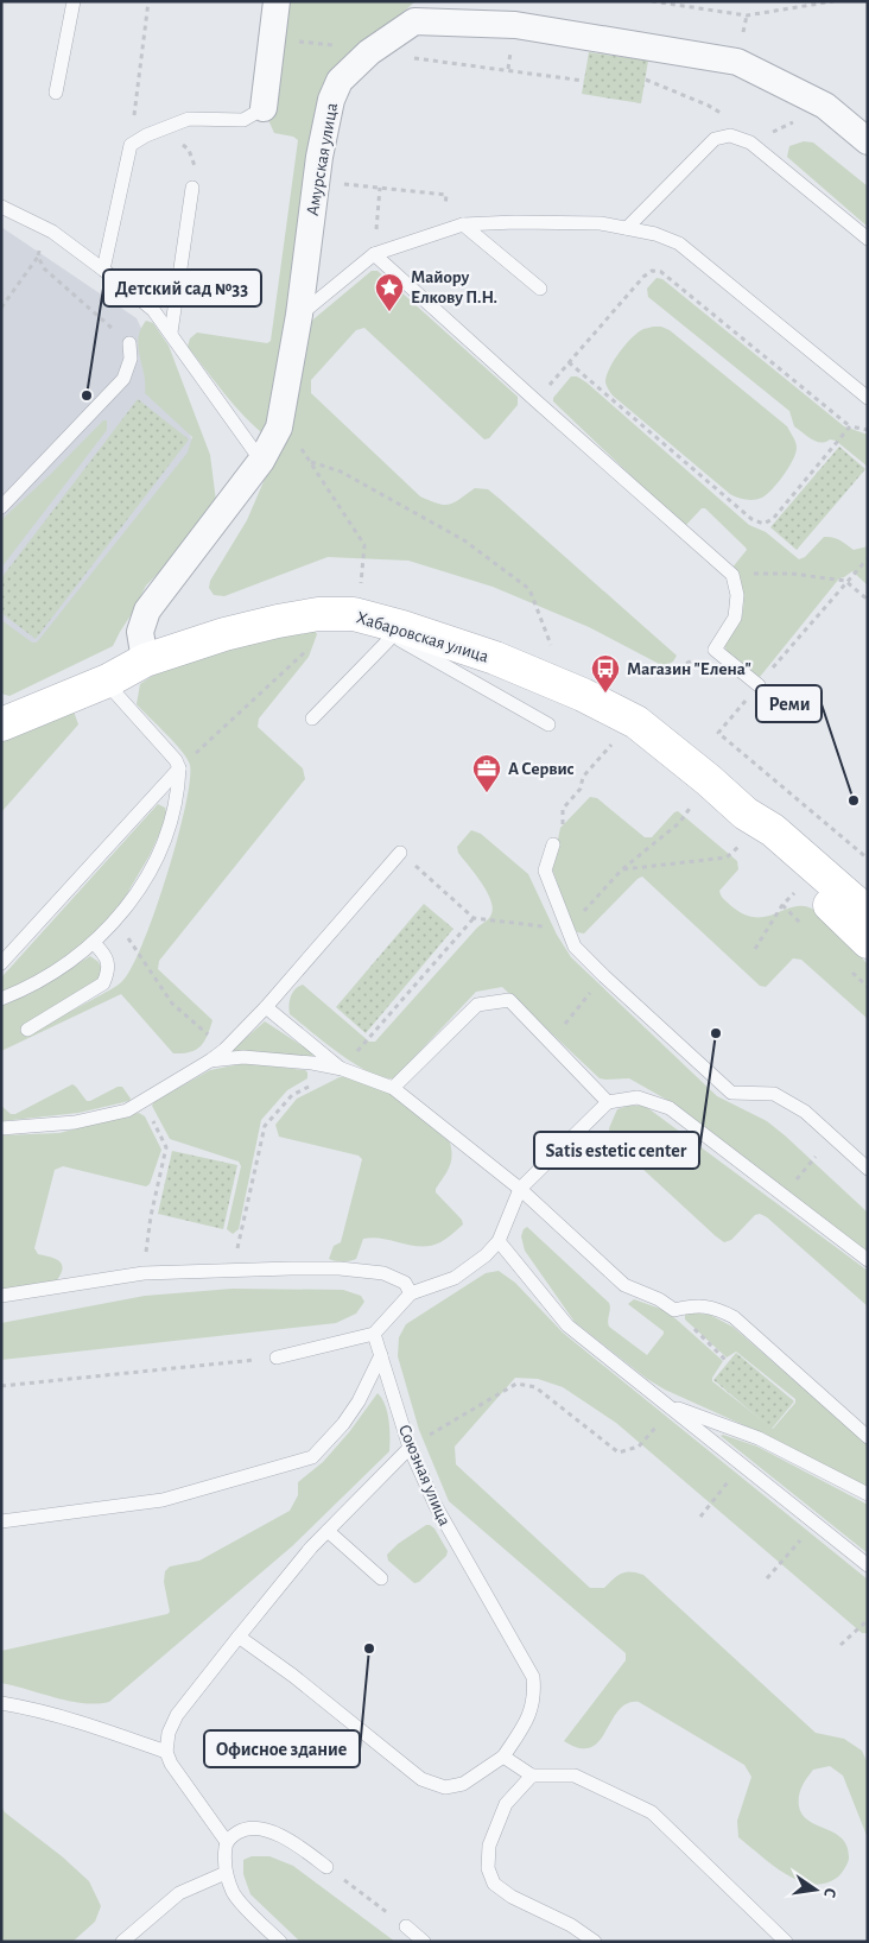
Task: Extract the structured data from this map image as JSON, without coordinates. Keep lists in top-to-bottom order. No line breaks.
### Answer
{"streets":{"main road":["Хабаровская улица"],"street":["Амурская улица"],"lane":["Союзная улица"]},"crossings":[["Амурская улица","Хабаровская улица"]],"places":{"place":["Майору Елкову П.Н."],"other":["Детский сад №33","Реми","Satis estetic center","Офисное здание"],"bus stop":["Магазин \"Елена\""],"office":["А Сервис"]},"north":"right"}
